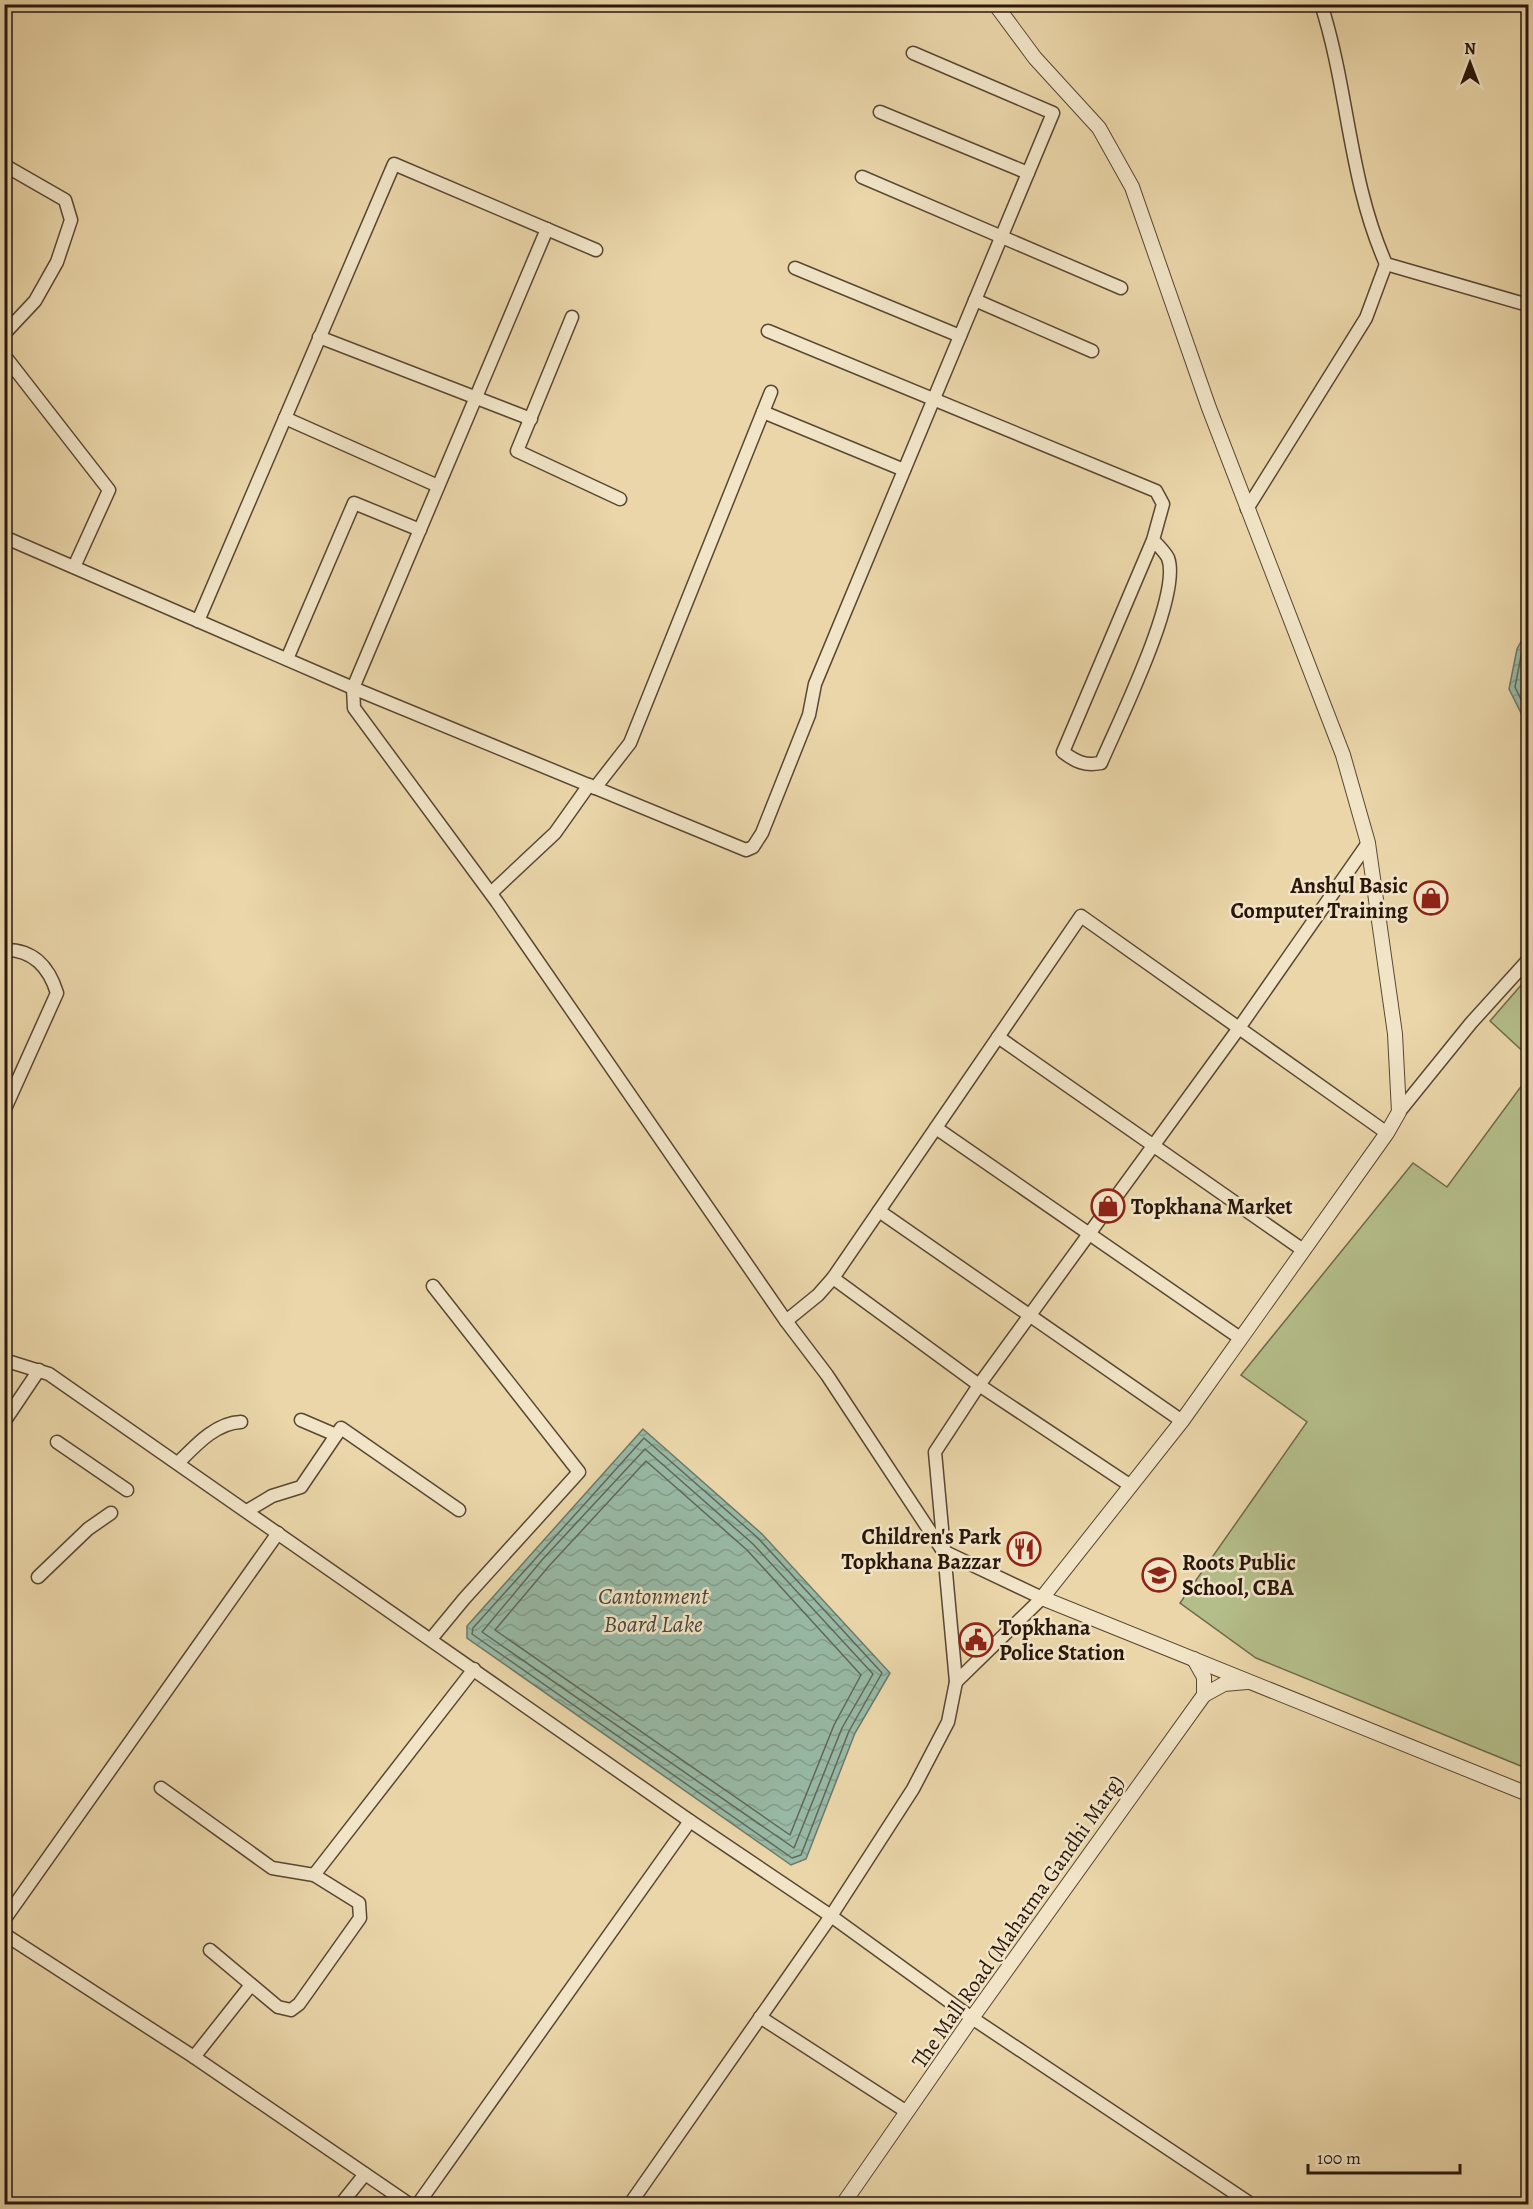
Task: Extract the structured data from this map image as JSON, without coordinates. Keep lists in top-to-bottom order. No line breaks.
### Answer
{"streets":{"street":["The Mall Road (Mahatma Gandhi Marg)"]},"water":["Cantonment Board Lake"],"places":{"shop":["Anshul Basic Computer Training","Topkhana Market"],"restaurant":["Children's Park Topkhana Bazzar"],"school or university":["Roots Public School, CBA"],"public building":["Topkhana Police Station"]},"scale_bar":"100 m","north":"top"}
